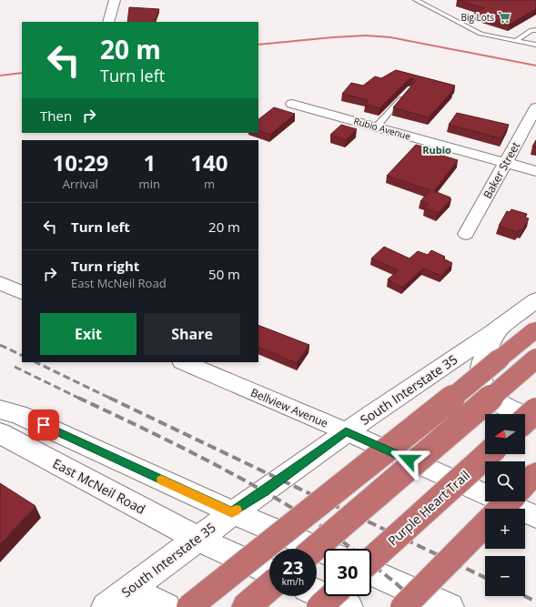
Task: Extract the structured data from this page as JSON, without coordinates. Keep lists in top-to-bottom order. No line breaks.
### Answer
{"streets":{"highway":["Purple Heart Trail"],"main road":["South Interstate 35","East McNeil Road"],"street":["Rubio Avenue","Baker Street","Bellview Avenue"]},"crossings":[["Rubio Avenue","Baker Street"],["South Interstate 35","Bellview Avenue"],["South Interstate 35","East McNeil Road"]],"districts":["Rubio"],"places":{"supermarket":["Big Lots"]},"north":"left","page":{"turn":["20 m","Turn left"],"then":"Then","eta":["10:29","Arrival","1","min","140","m"],"list":[{"name":"Turn left","value":"20 m"},{"name":"Turn right","note":"East McNeil Road","value":"50 m"}],"buttons":["Exit","Share"],"map_buttons":["+","−"],"speed":"23 km/h","limit":"30"}}
